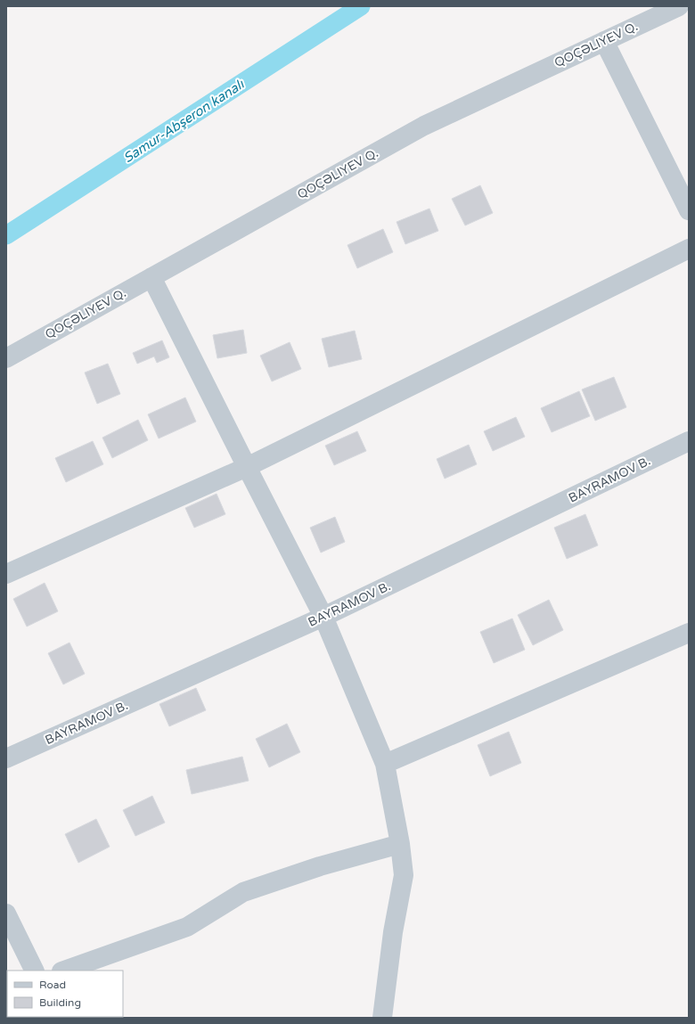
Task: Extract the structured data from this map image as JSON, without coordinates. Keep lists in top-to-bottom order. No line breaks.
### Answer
{"streets":{"street":["QOÇƏLIYEV Q.","BAYRAMOV B."]},"water":["Samur-Abşeron kanalı"],"legend":["Road","Building"]}
